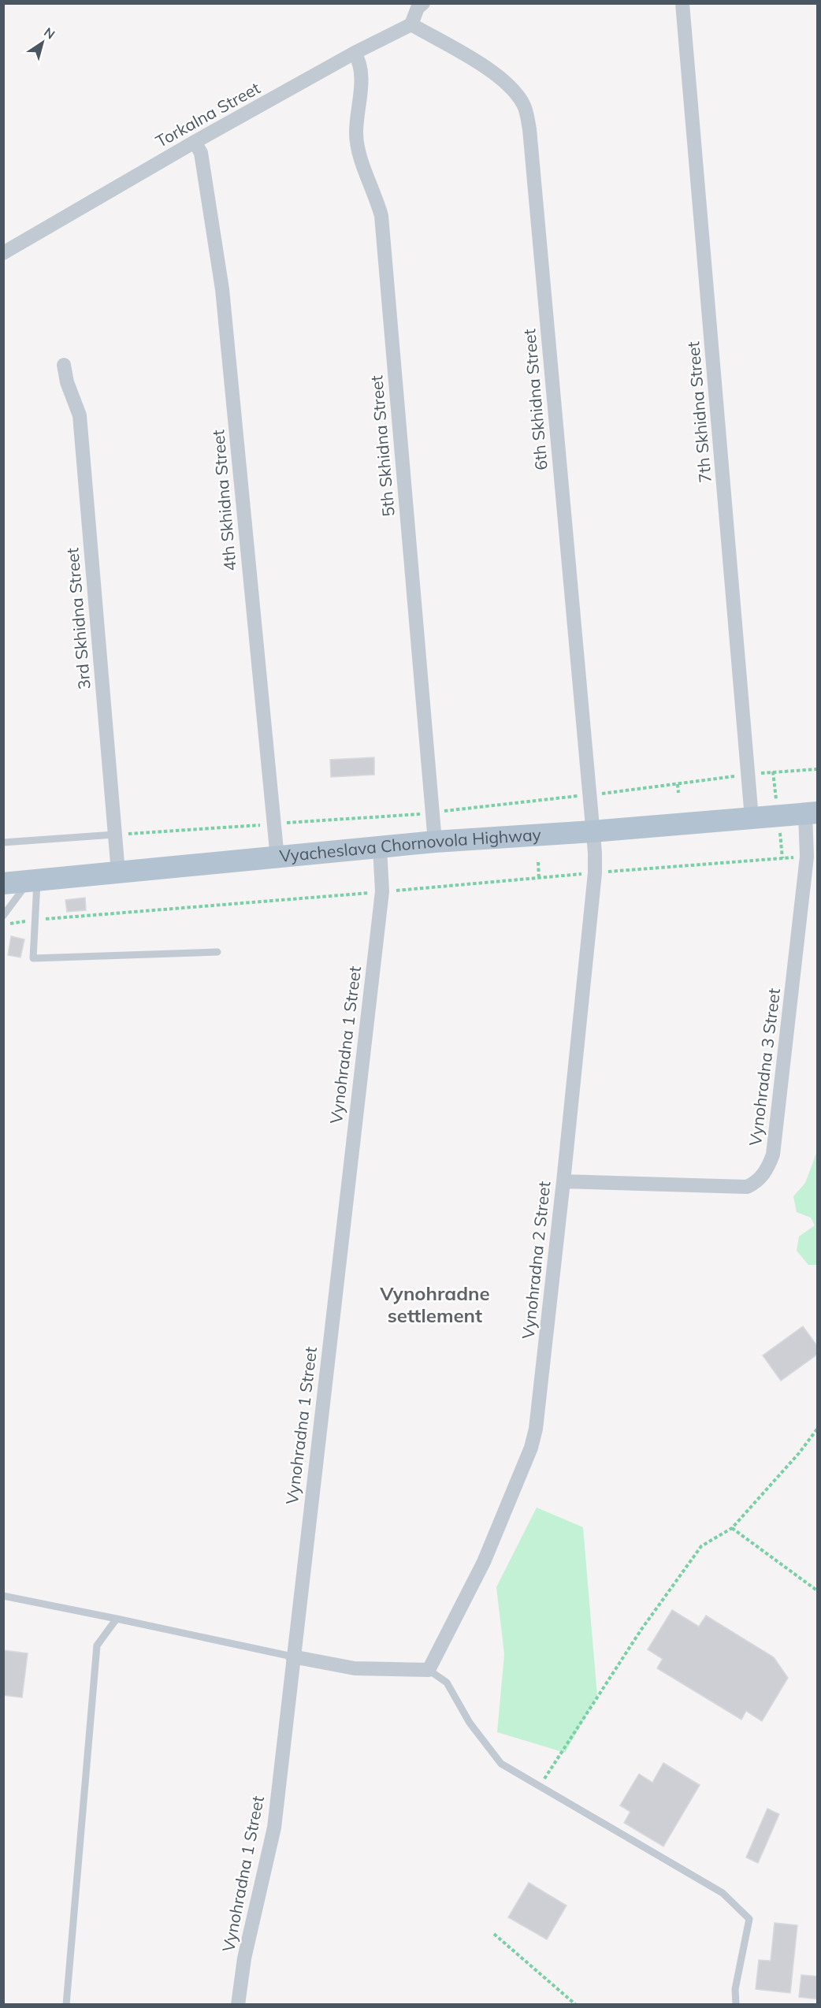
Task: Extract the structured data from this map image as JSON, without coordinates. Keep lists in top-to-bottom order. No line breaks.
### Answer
{"streets":{"main road":["Vyacheslava Chornovola Highway"],"street":["Torkalna Street","6th Skhidna Street","7th Skhidna Street","5th Skhidna Street","4th Skhidna Street","3rd Skhidna Street","Vynohradna 1 Street","Vynohradna 3 Street","Vynohradna 2 Street"]},"crossings":[["Torkalna Street","6th Skhidna Street"],["Torkalna Street","5th Skhidna Street"],["Torkalna Street","4th Skhidna Street"],["6th Skhidna Street","Vyacheslava Chornovola Highway"],["6th Skhidna Street","Vynohradna 2 Street"],["7th Skhidna Street","Vyacheslava Chornovola Highway"],["5th Skhidna Street","Vyacheslava Chornovola Highway"],["4th Skhidna Street","Vyacheslava Chornovola Highway"],["3rd Skhidna Street","Vyacheslava Chornovola Highway"],["Vyacheslava Chornovola Highway","Vynohradna 1 Street"],["Vyacheslava Chornovola Highway","Vynohradna 3 Street"],["Vyacheslava Chornovola Highway","Vynohradna 2 Street"],["Vynohradna 3 Street","Vynohradna 2 Street"]],"districts":["Vynohradne settlement"],"north":"top right"}
